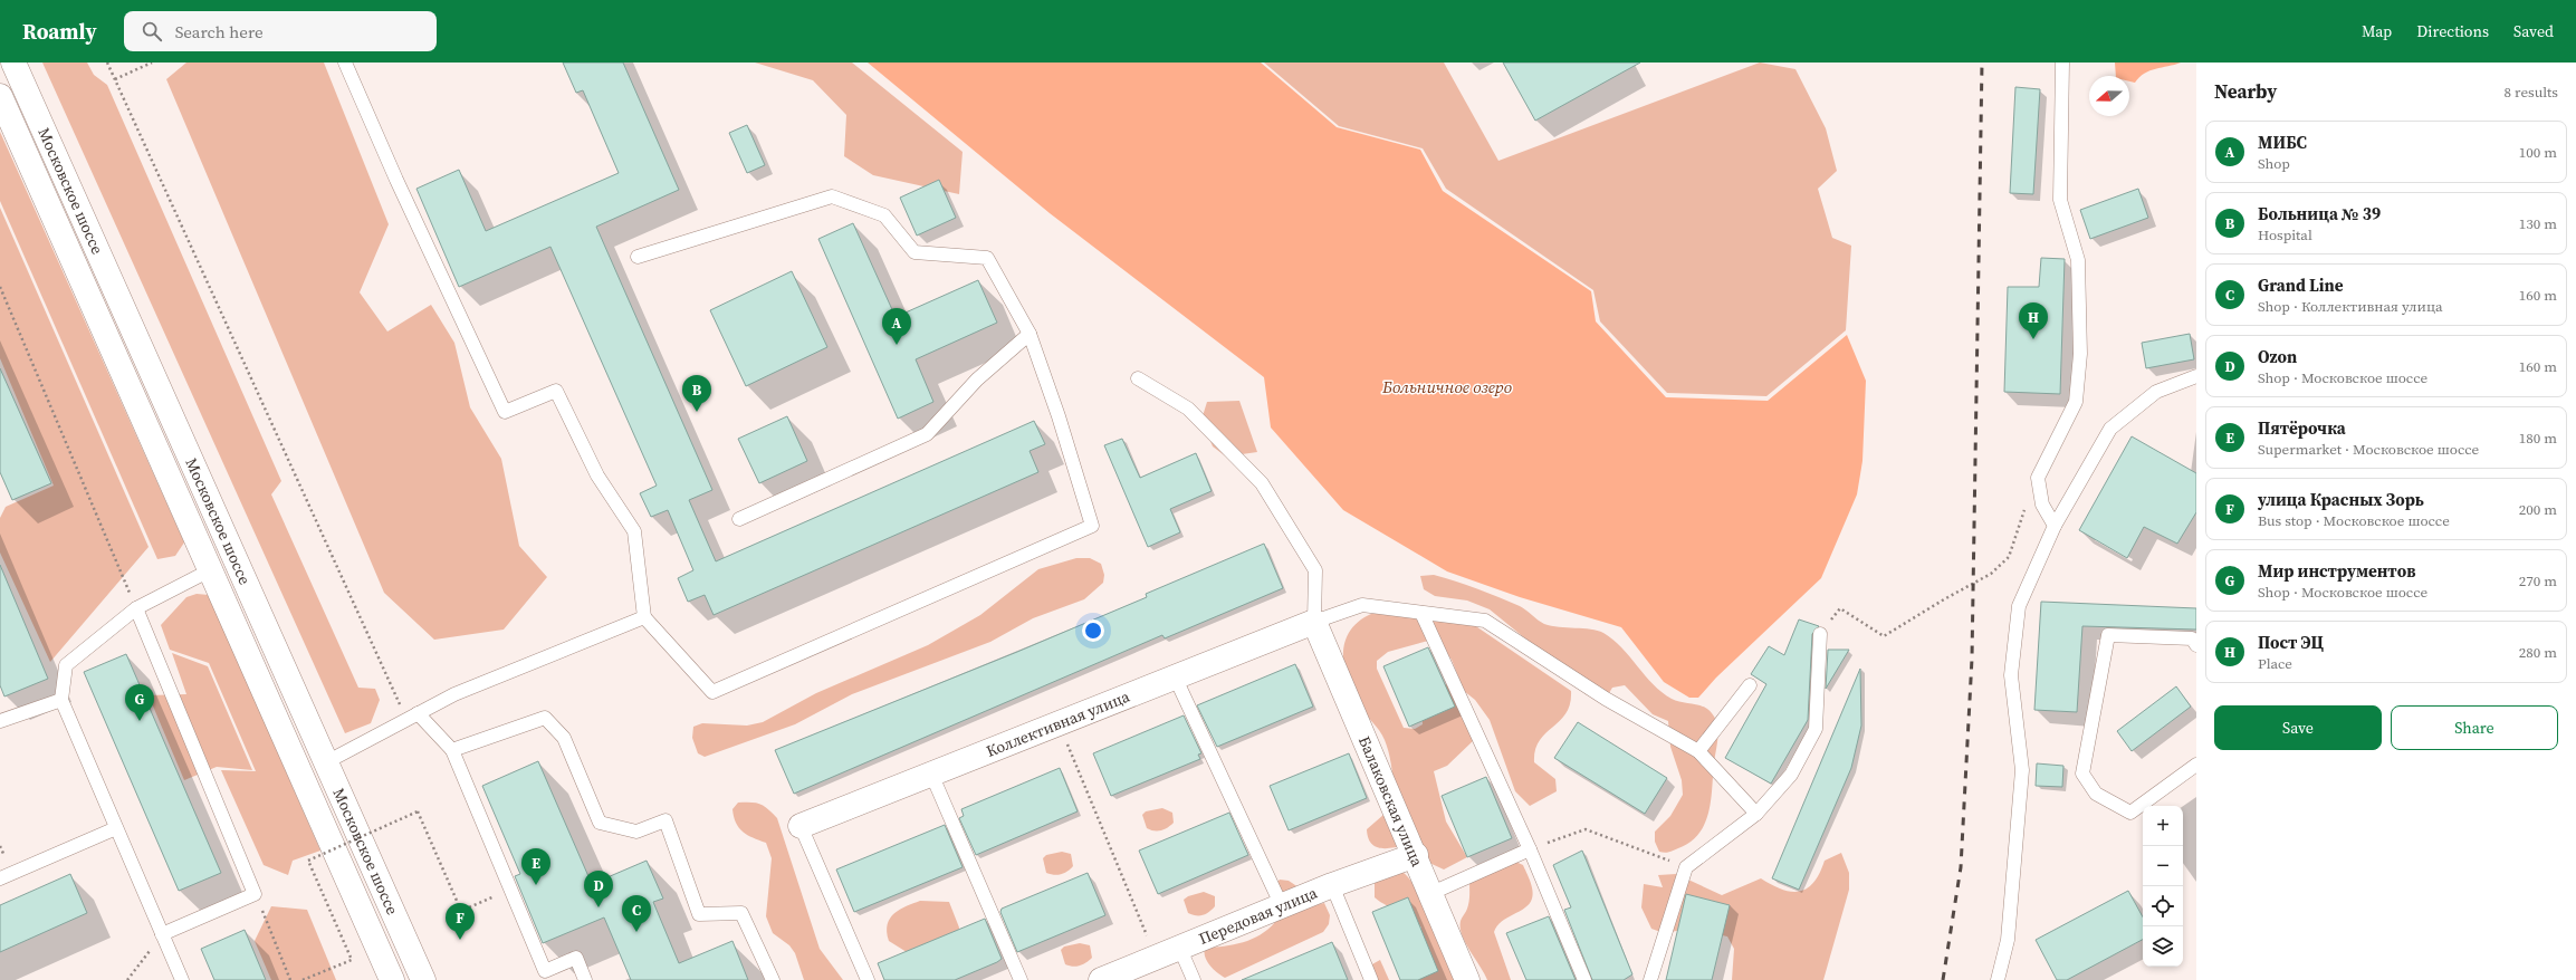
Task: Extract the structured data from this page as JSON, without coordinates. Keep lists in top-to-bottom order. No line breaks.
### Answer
{"streets":{"main road":["Московское шоссе","Коллективная улица","Балаковская улица","Передовая улица"]},"crossings":[["Коллективная улица","Балаковская улица"],["Балаковская улица","Передовая улица"]],"water":["Больничное озеро"],"north":"left","page":{"header":"Roamly","search":"Search here","nav":["Map","Directions","Saved"],"heading":["Nearby","8 results"],"list":[{"mark":"A","name":"МИБС","note":"Shop","value":"100 m"},{"mark":"B","name":"Больница № 39","note":"Hospital","value":"130 m"},{"mark":"C","name":"Grand Line","note":"Shop · Коллективная улица","value":"160 m"},{"mark":"D","name":"Ozon","note":"Shop · Московское шоссе","value":"160 m"},{"mark":"E","name":"Пятёрочка","note":"Supermarket · Московское шоссе","value":"180 m"},{"mark":"F","name":"улица Красных Зорь","note":"Bus stop · Московское шоссе","value":"200 m"},{"mark":"G","name":"Мир инструментов","note":"Shop · Московское шоссе","value":"270 m"},{"mark":"H","name":"Пост ЭЦ","note":"Place","value":"280 m"}],"pins":["H","A","B","G","E","D","C","F"],"buttons":["Save","Share"],"map_buttons":["+","−"]}}
